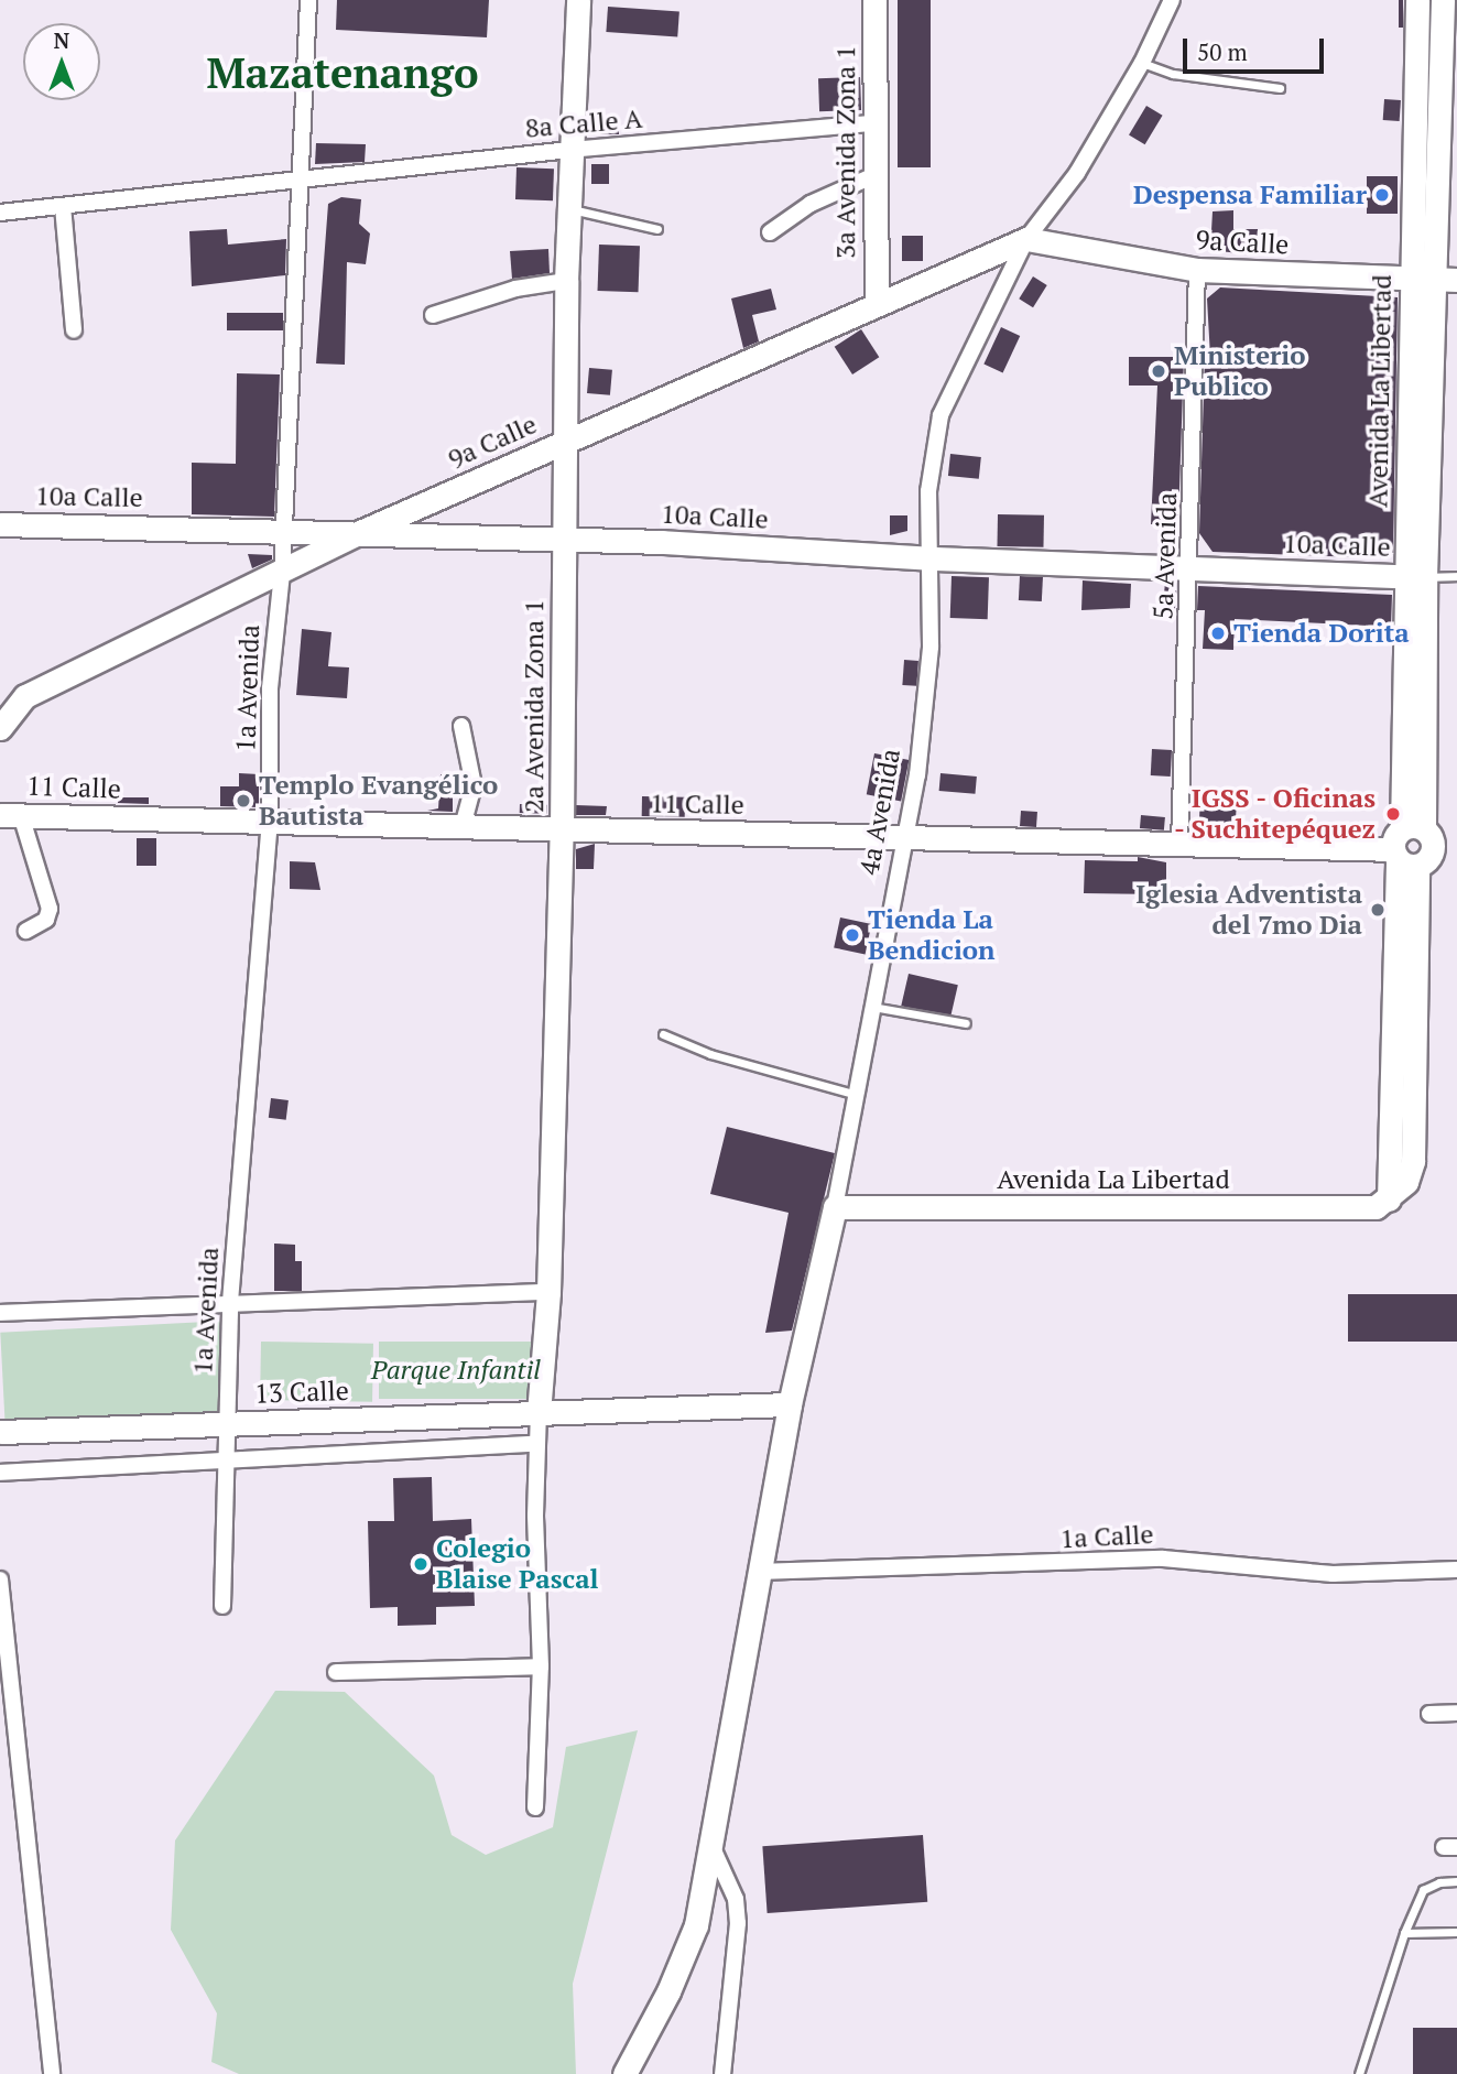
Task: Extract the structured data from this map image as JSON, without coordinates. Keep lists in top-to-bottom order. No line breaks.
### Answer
{"streets":{"street":["8a Calle A","3a Avenida Zona 1","9a Calle","Avenida La Libertad","10a Calle","5a Avenida","1a Avenida","2a Avenida Zona 1","11 Calle","4a Avenida","13 Calle","1a Calle"]},"crossings":[["8a Calle A","3a Avenida Zona 1"],["8a Calle A","1a Avenida"],["8a Calle A","2a Avenida Zona 1"],["3a Avenida Zona 1","9a Calle"],["9a Calle","Avenida La Libertad"],["9a Calle","10a Calle"],["9a Calle","5a Avenida"],["9a Calle","1a Avenida"],["9a Calle","2a Avenida Zona 1"],["9a Calle","4a Avenida"],["Avenida La Libertad","10a Calle"],["Avenida La Libertad","11 Calle"],["Avenida La Libertad","4a Avenida"],["10a Calle","5a Avenida"],["10a Calle","1a Avenida"],["10a Calle","2a Avenida Zona 1"],["10a Calle","4a Avenida"],["5a Avenida","11 Calle"],["1a Avenida","11 Calle"],["1a Avenida","13 Calle"],["2a Avenida Zona 1","11 Calle"],["2a Avenida Zona 1","13 Calle"],["11 Calle","4a Avenida"],["4a Avenida","13 Calle"],["4a Avenida","1a Calle"]],"districts":["Mazatenango"],"parks":["Parque Infantil"],"places":["Despensa Familiar","Ministerio Publico","Tienda Dorita","Templo Evangélico Bautista","IGSS - Oficinas - Suchitepéquez","Iglesia Adventista del 7mo Dia","Tienda La Bendicion","Colegio Blaise Pascal"],"scale_bar":"50 m","north":"top"}
